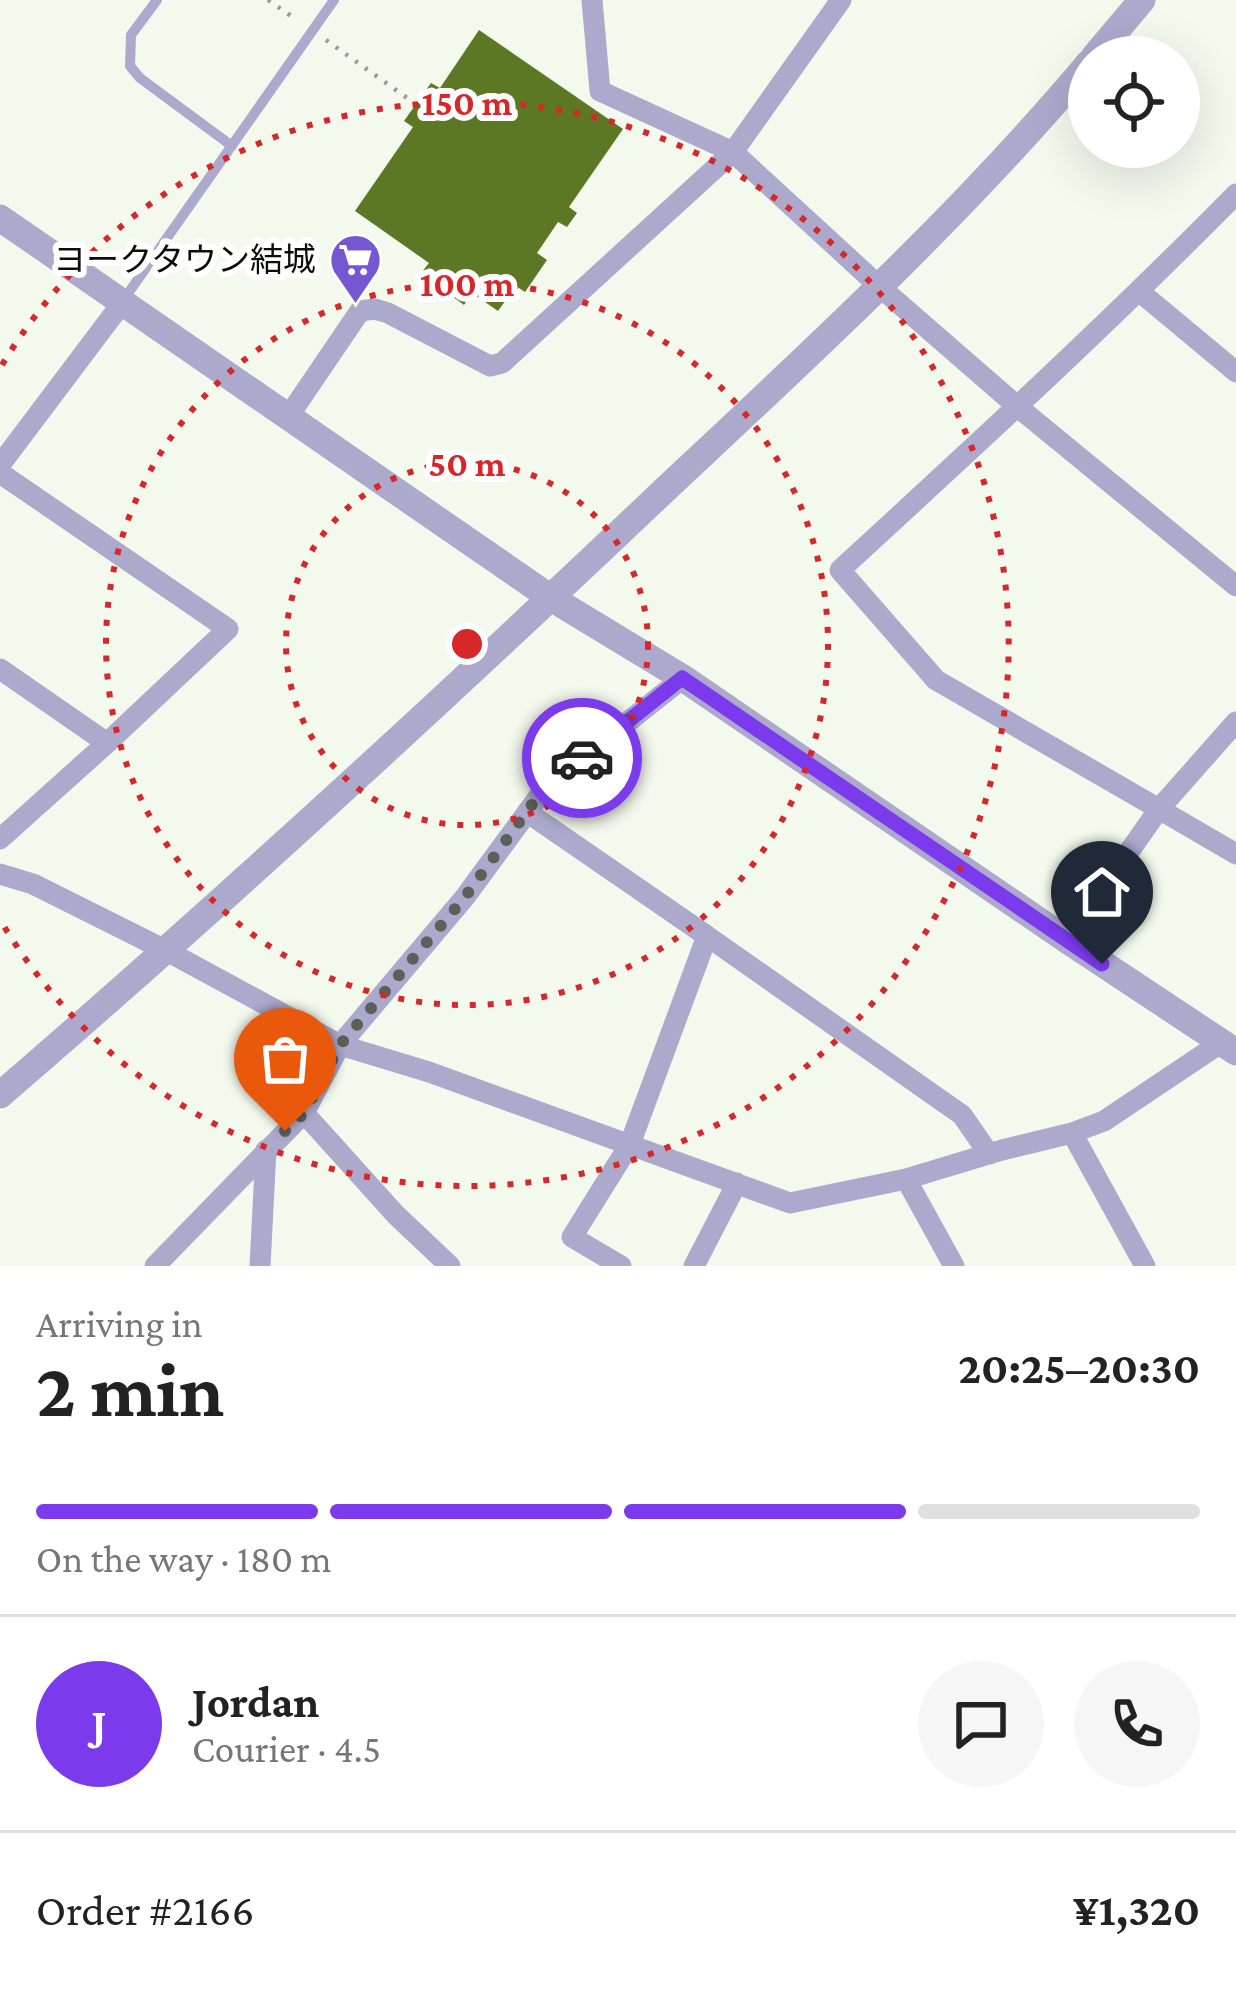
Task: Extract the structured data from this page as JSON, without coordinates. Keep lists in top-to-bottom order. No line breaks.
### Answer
{"places":{"supermarket":["ヨークタウン結城"]},"page":{"heading":["2 min","Arriving in","20:25–20:30"],"panel":["Jordan","Courier · 4.5","Order #2166","¥1,320"],"bar":"On the way · 180 m","round":"J"},"rings":["150 m","100 m","50 m"]}
